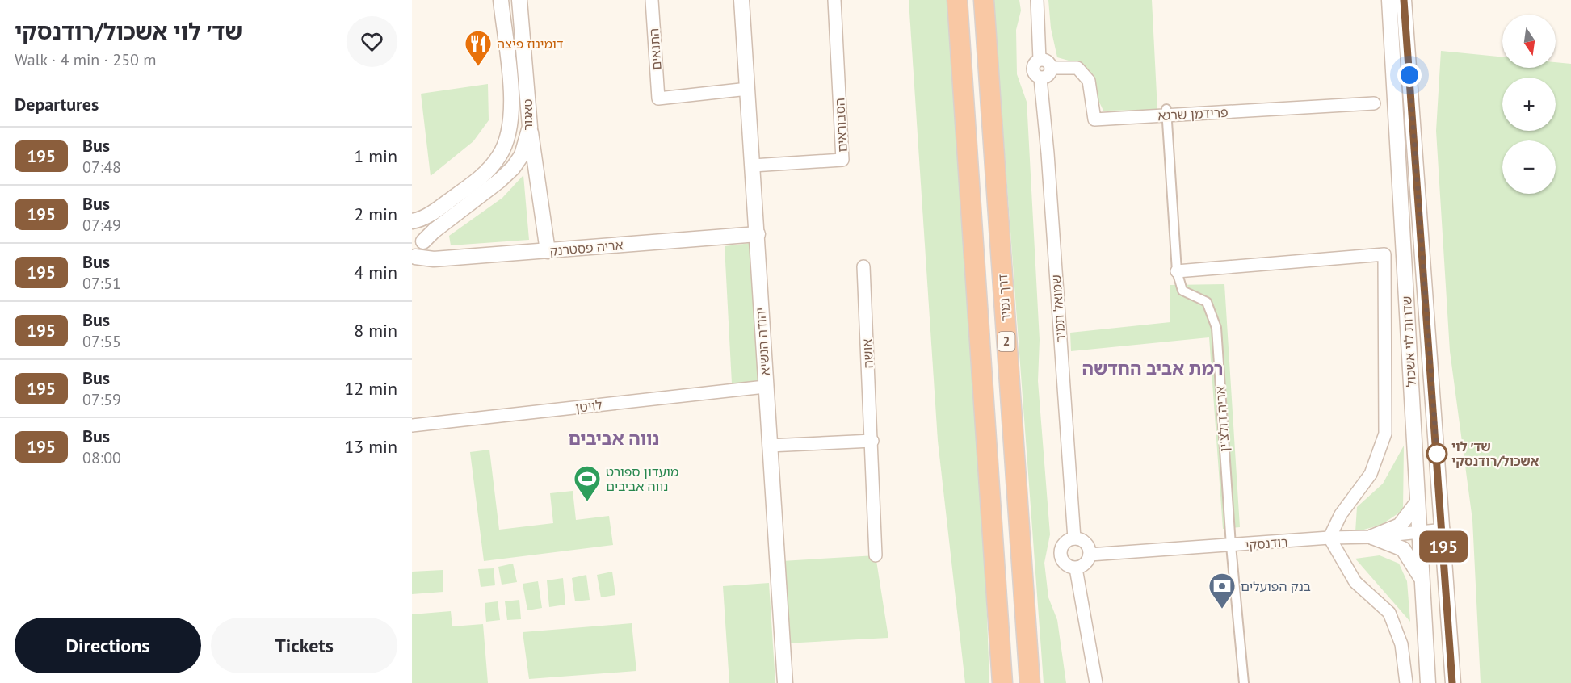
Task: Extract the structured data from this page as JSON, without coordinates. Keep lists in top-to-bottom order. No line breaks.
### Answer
{"streets":{"highway":["דרך נמיר","2"],"street":["התנאים","פרידמן שרגא","טאגור","הסבוראים","אריה פסטרנק","שמואל תמיר","יהודה הנשיא","שדרות לוי אשכול","אושה","לויטן","אריה דולצ'ין","רודנסקי"]},"crossings":[["התנאים","יהודה הנשיא"],["פרידמן שרגא","שמואל תמיר"],["פרידמן שרגא","אריה דולצ'ין"],["הסבוראים","יהודה הנשיא"],["אריה פסטרנק","יהודה הנשיא"],["שמואל תמיר","רודנסקי"],["יהודה הנשיא","לויטן"],["שדרות לוי אשכול","אריה דולצ'ין"],["שדרות לוי אשכול","רודנסקי"],["אריה דולצ'ין","רודנסקי"]],"districts":["רמת אביב החדשה","נווה אביבים"],"places":{"restaurant":["דומינוז פיצה"],"other":["שד׳ לוי אשכול/רודנסקי"],"sports":["מועדון ספורט נווה אביבים"],"bank":["בנק הפועלים"]},"lines":["bus line 195"],"north":"bottom","page":{"heading":[["שד׳ לוי אשכול/רודנסקי","Walk · 4 min · 250 m"],"Departures"],"on_map":"195","map_buttons":["+","−"],"list":[{"mark":"195","name":"Bus","note":"07:48","value":"1 min"},{"mark":"195","name":"Bus","note":"07:49","value":"2 min"},{"mark":"195","name":"Bus","note":"07:51","value":"4 min"},{"mark":"195","name":"Bus","note":"07:55","value":"8 min"},{"mark":"195","name":"Bus","note":"07:59","value":"12 min"},{"mark":"195","name":"Bus","note":"08:00","value":"13 min"}],"buttons":["Directions","Tickets"]}}
